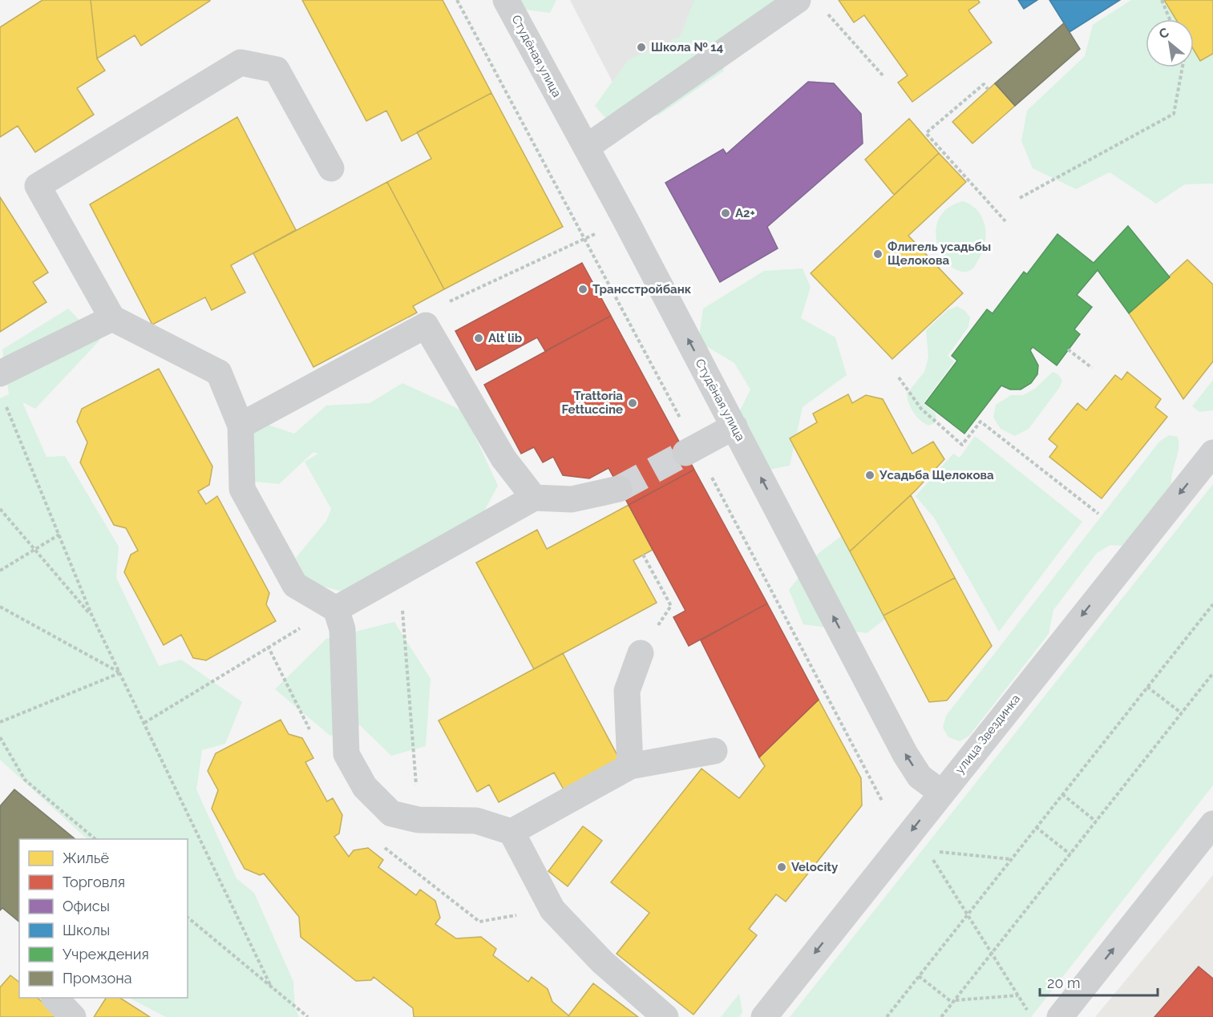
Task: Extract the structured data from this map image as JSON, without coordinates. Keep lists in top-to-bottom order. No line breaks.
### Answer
{"streets":{"street":["Студёная улица","улица Звездинка"]},"crossings":[["Студёная улица","улица Звездинка"]],"places":["Школа № 14","А2+","Флигель усадьбы Щелокова","Трансстройбанк","Alt lib","Trattoria Fettuccine","Усадьба Щелокова","Velocity"],"legend":["Жильё","Торговля","Офисы","Школы","Учреждения","Промзона"],"scale_bar":"20 m","north":"top left"}
